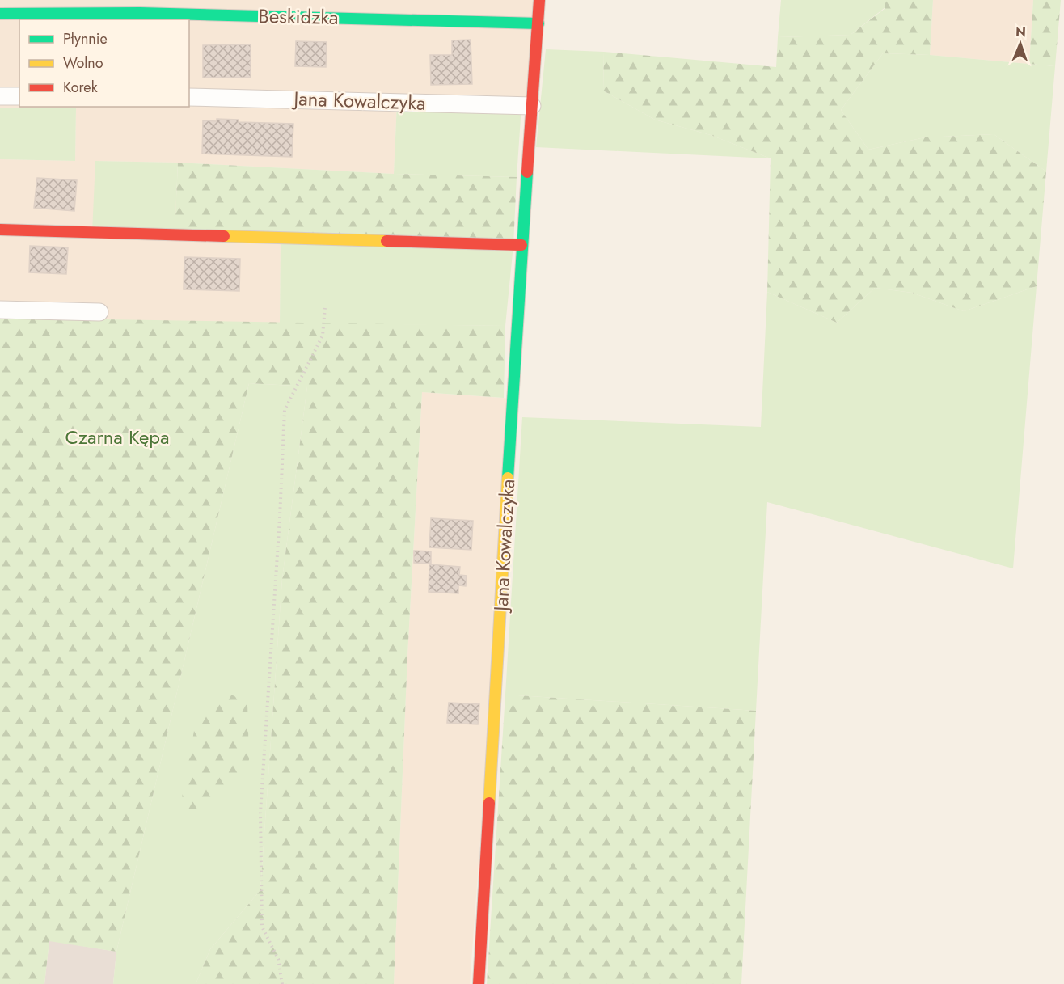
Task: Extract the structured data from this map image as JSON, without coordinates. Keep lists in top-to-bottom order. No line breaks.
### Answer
{"streets":{"street":["Beskidzka","Jana Kowalczyka"]},"crossings":[["Beskidzka","Jana Kowalczyka"]],"parks":["Czarna Kępa"],"legend":["Płynnie","Wolno","Korek"],"north":"top"}
